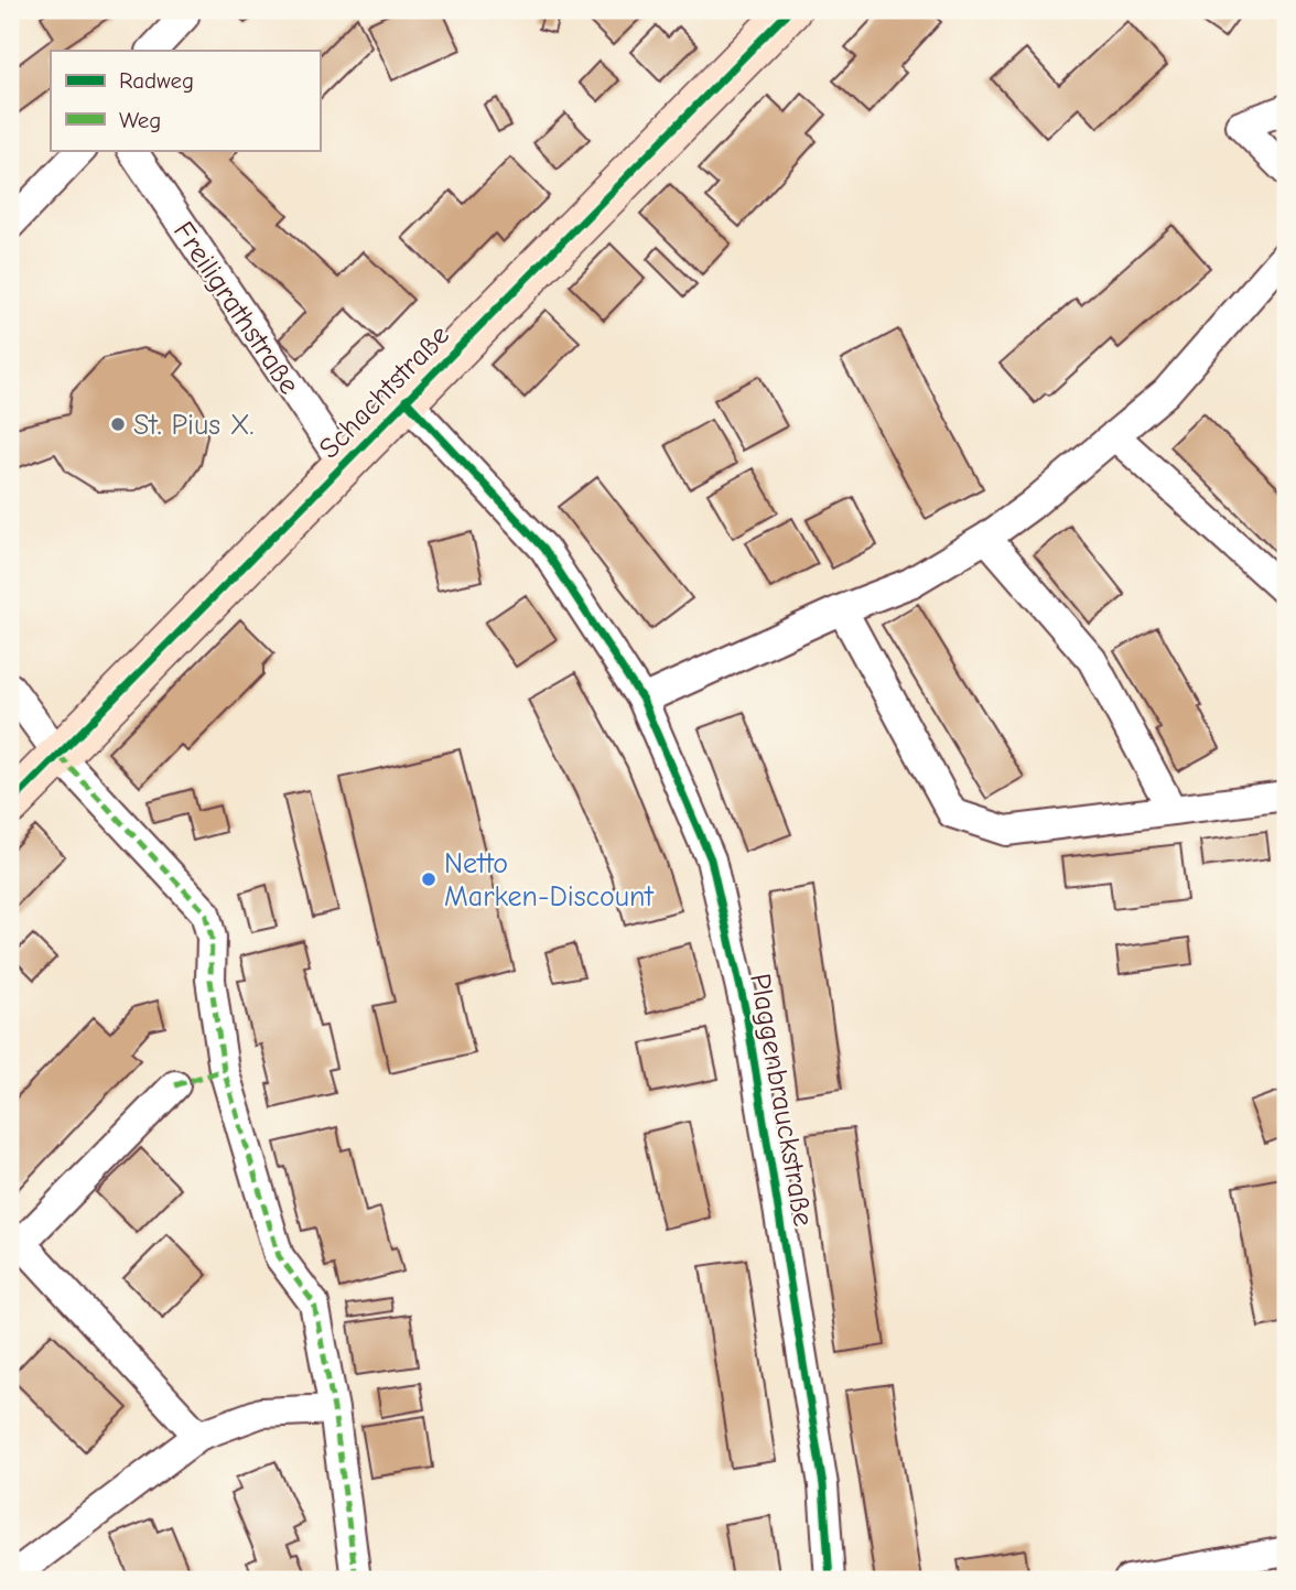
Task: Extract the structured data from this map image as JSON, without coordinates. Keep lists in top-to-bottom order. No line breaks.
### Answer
{"streets":{"street":["Freiligrathstraße","Schachtstraße","Plaggenbrauckstraße"]},"crossings":[["Freiligrathstraße","Schachtstraße"],["Schachtstraße","Plaggenbrauckstraße"]],"places":["St. Pius X.","Netto Marken-Discount"],"legend":["Radweg","Weg"]}
